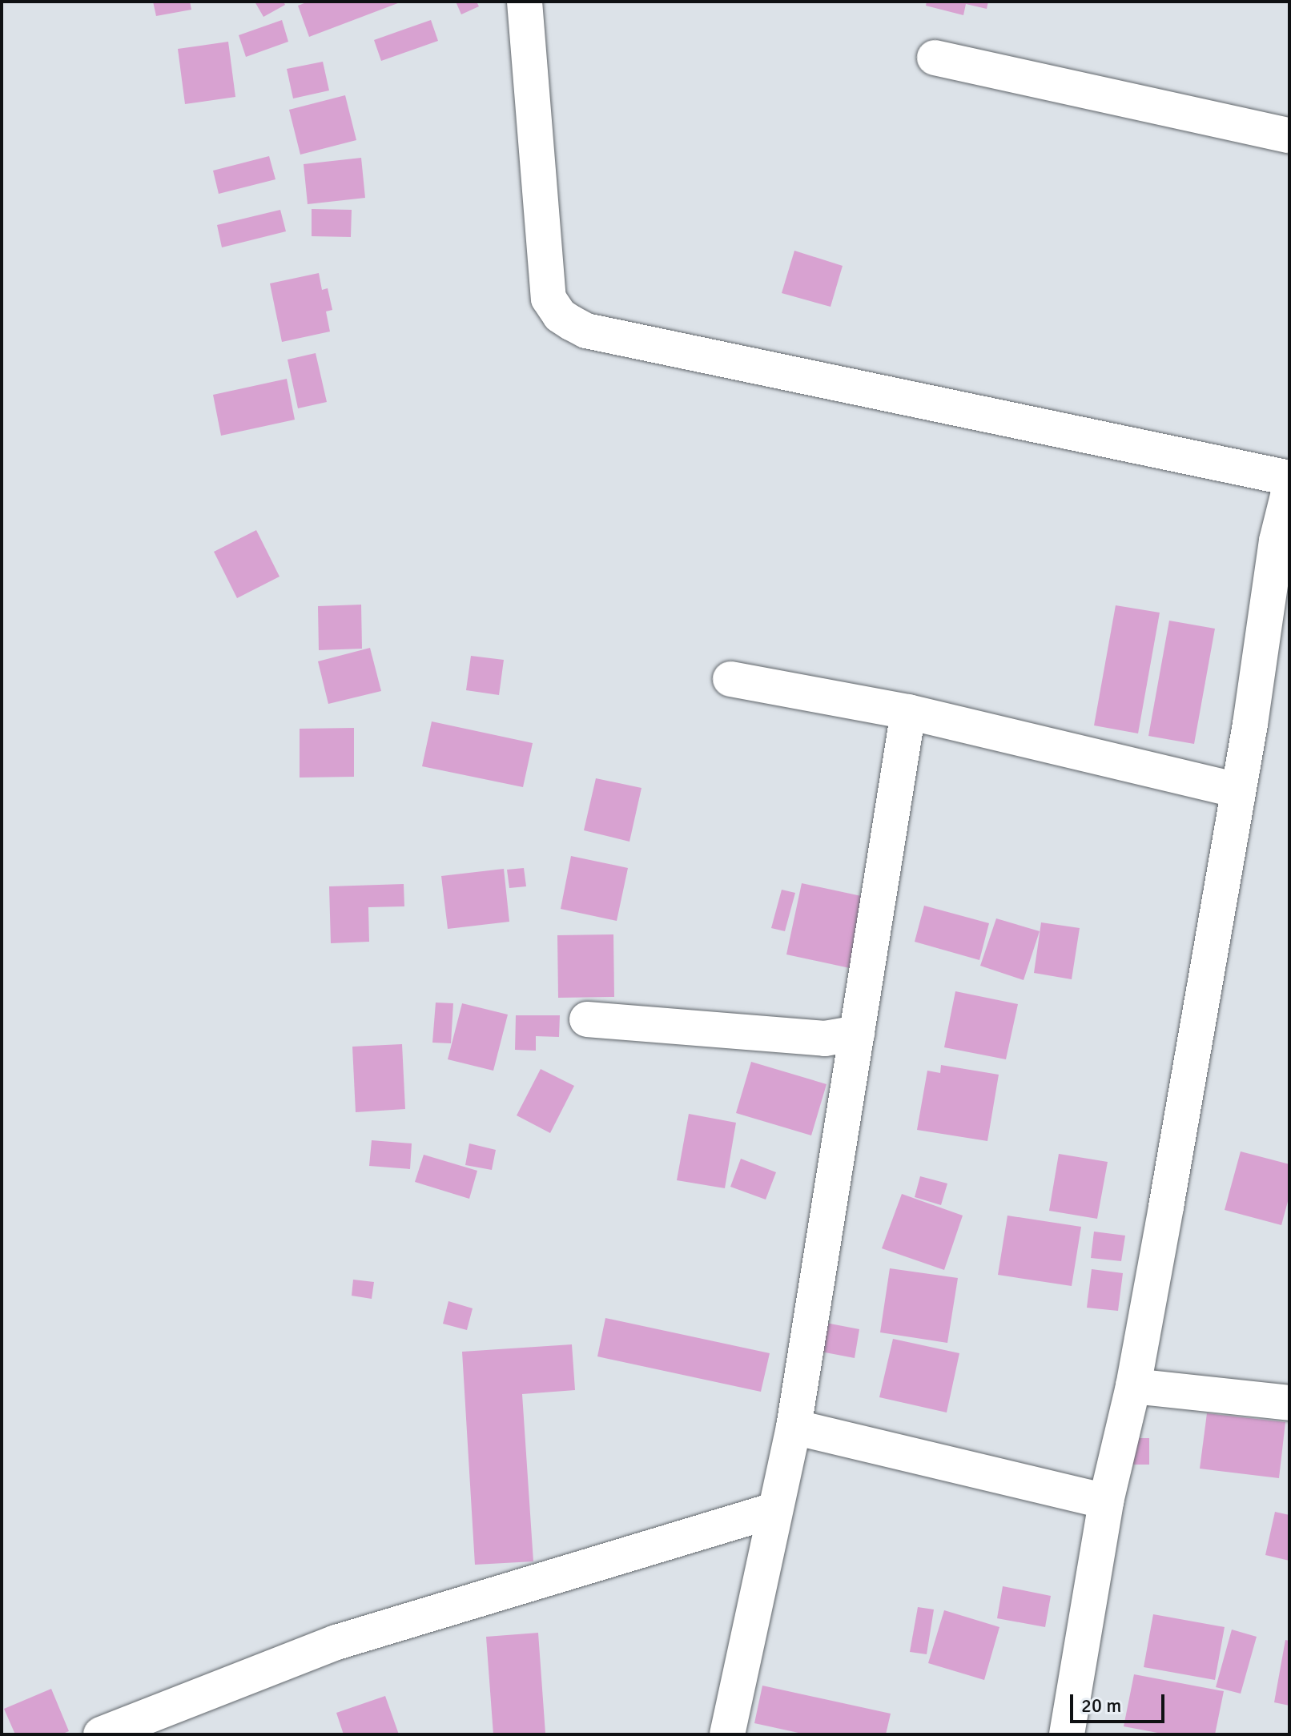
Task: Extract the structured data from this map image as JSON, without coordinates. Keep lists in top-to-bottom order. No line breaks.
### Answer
{"scale_bar":"20 m"}
